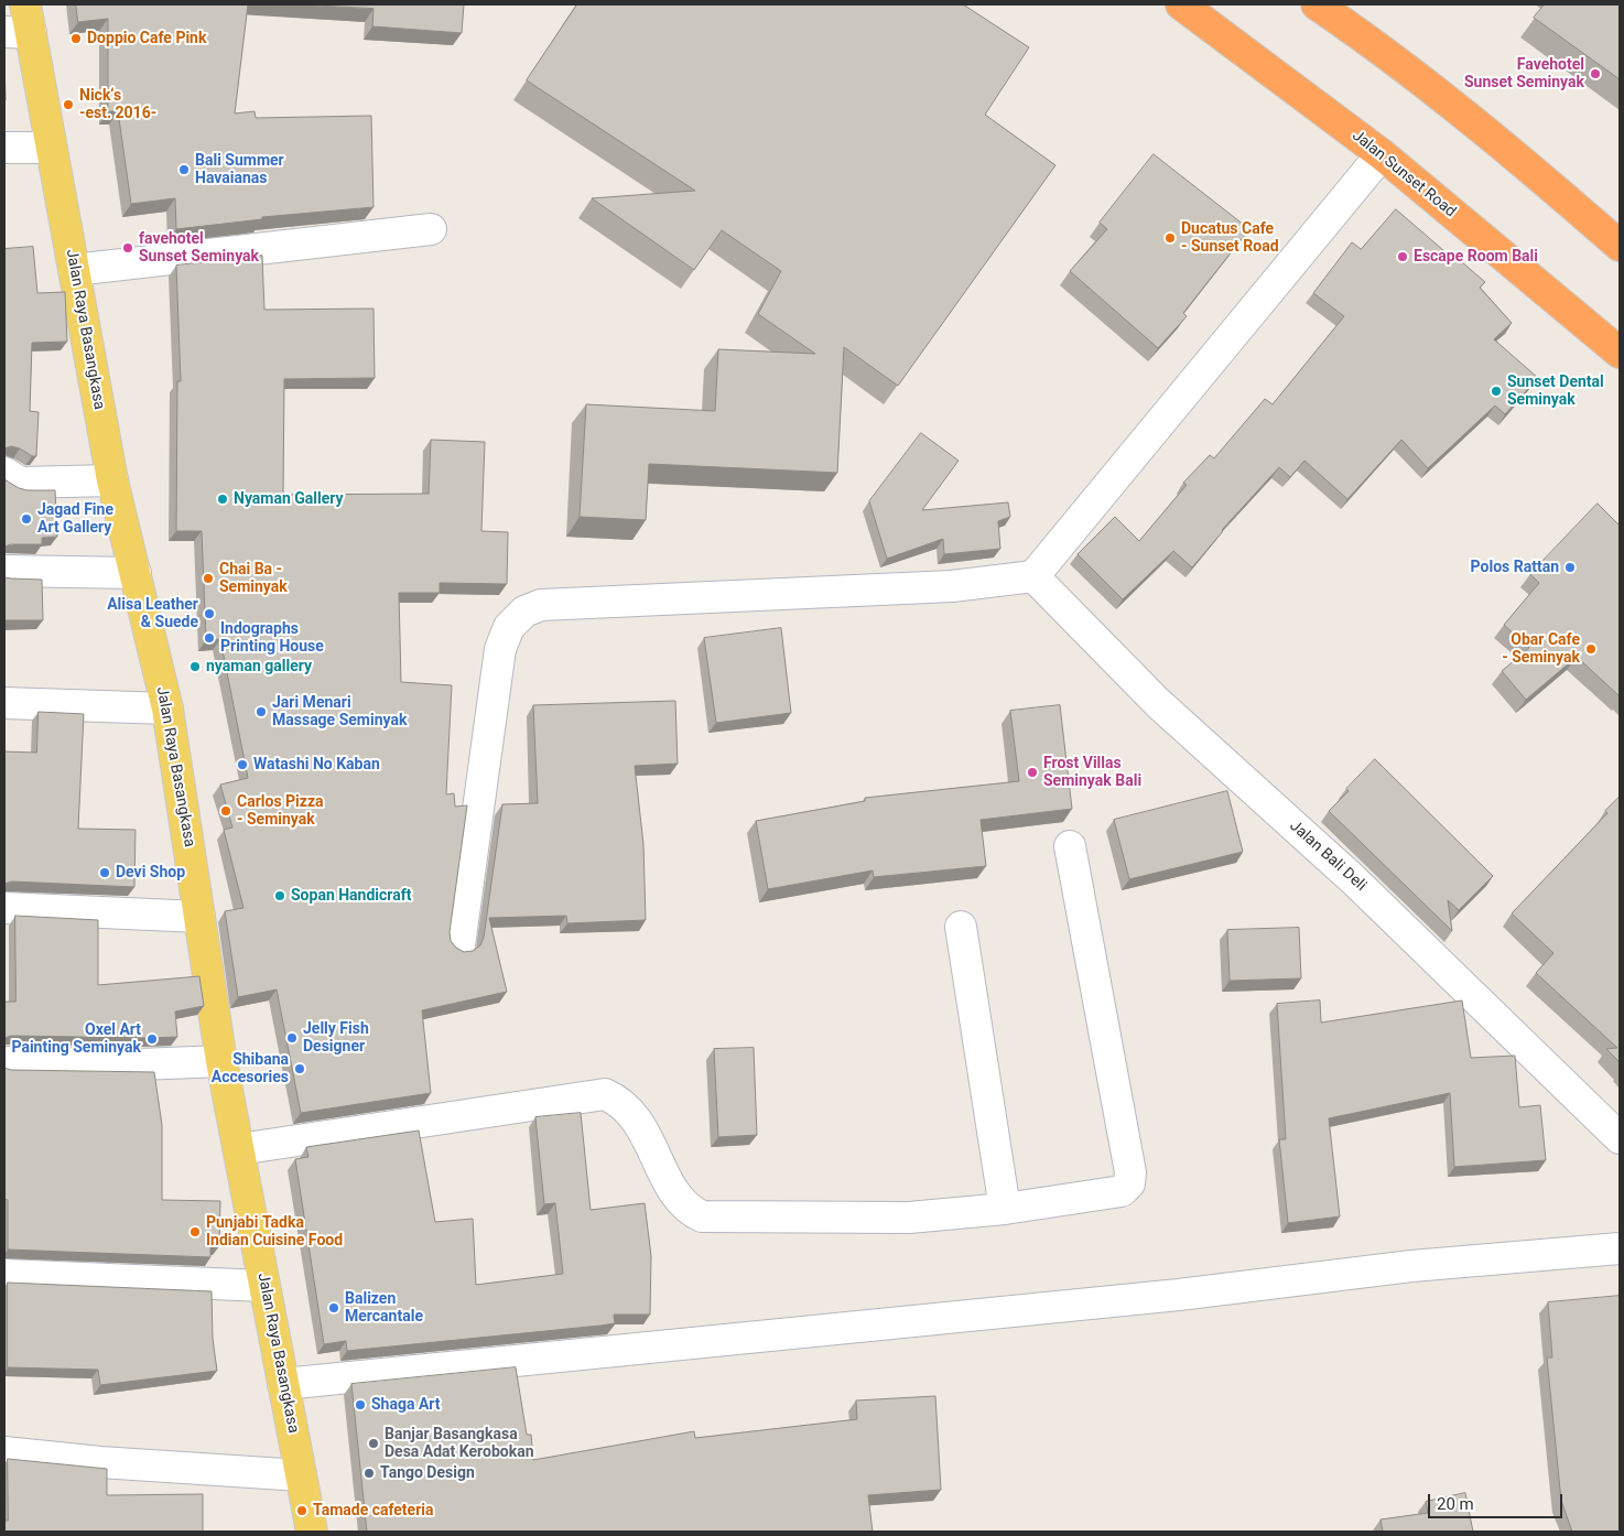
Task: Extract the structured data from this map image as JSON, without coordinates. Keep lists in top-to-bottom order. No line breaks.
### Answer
{"streets":{"highway":["Jalan Sunset Road"],"main road":["Jalan Raya Basangkasa"],"street":["Jalan Bali Deli"]},"places":["Doppio Cafe Pink","Favehotel Sunset Seminyak","Nick‘s -est. 2016-","Bali Summer Havaianas","Ducatus Cafe - Sunset Road","favehotel Sunset Seminyak","Escape Room Bali","Sunset Dental Seminyak","Nyaman Gallery","Jagad Fine Art Gallery","Polos Rattan","Chai Ba - Seminyak","Alisa Leather & Suede","Indographs Printing House","Obar Cafe - Seminyak","nyaman gallery","Jari Menari Massage Seminyak","Watashi No Kaban","Frost Villas Seminyak Bali","Carlos Pizza - Seminyak","Devi Shop","Sopan Handicraft","Jelly Fish Designer","Oxel Art Painting Seminyak","Shibana Accesories","Punjabi Tadka Indian Cuisine Food","Balizen Mercantale","Shaga Art","Banjar Basangkasa Desa Adat Kerobokan","Tango Design","Tamade cafeteria"],"scale_bar":"20 m"}
